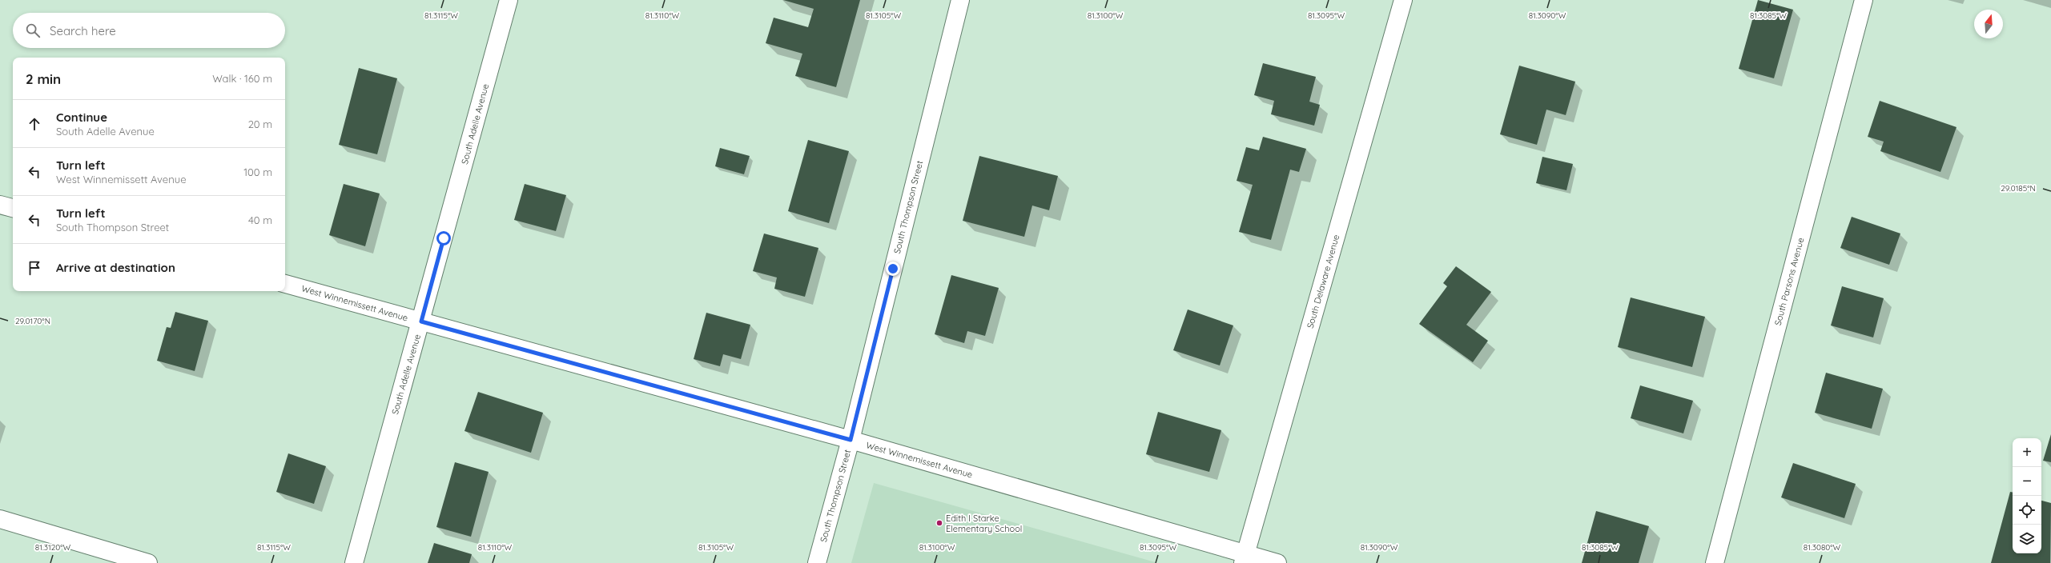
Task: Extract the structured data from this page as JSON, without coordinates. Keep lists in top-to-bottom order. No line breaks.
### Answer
{"streets":{"street":["South Adelle Avenue","South Thompson Street","South Delaware Avenue","South Parsons Avenue","West Winnemissett Avenue"]},"crossings":[["South Adelle Avenue","West Winnemissett Avenue"],["South Thompson Street","West Winnemissett Avenue"],["South Delaware Avenue","West Winnemissett Avenue"]],"places":["Edith I Starke Elementary School"],"north":"top","page":{"search":"Search here","heading":["2 min","Walk · 160 m"],"list":[["Continue","South Adelle Avenue","20 m"],["Turn left","West Winnemissett Avenue","100 m"],["Turn left","South Thompson Street","40 m"],"Arrive at destination"],"map_buttons":["+","−"]},"coordinates":["81.3115°W","81.3110°W","81.3105°W","81.3100°W","81.3095°W","81.3090°W","81.3085°W","29.0185°N","29.0170°N","81.3120°W","81.3080°W"]}
